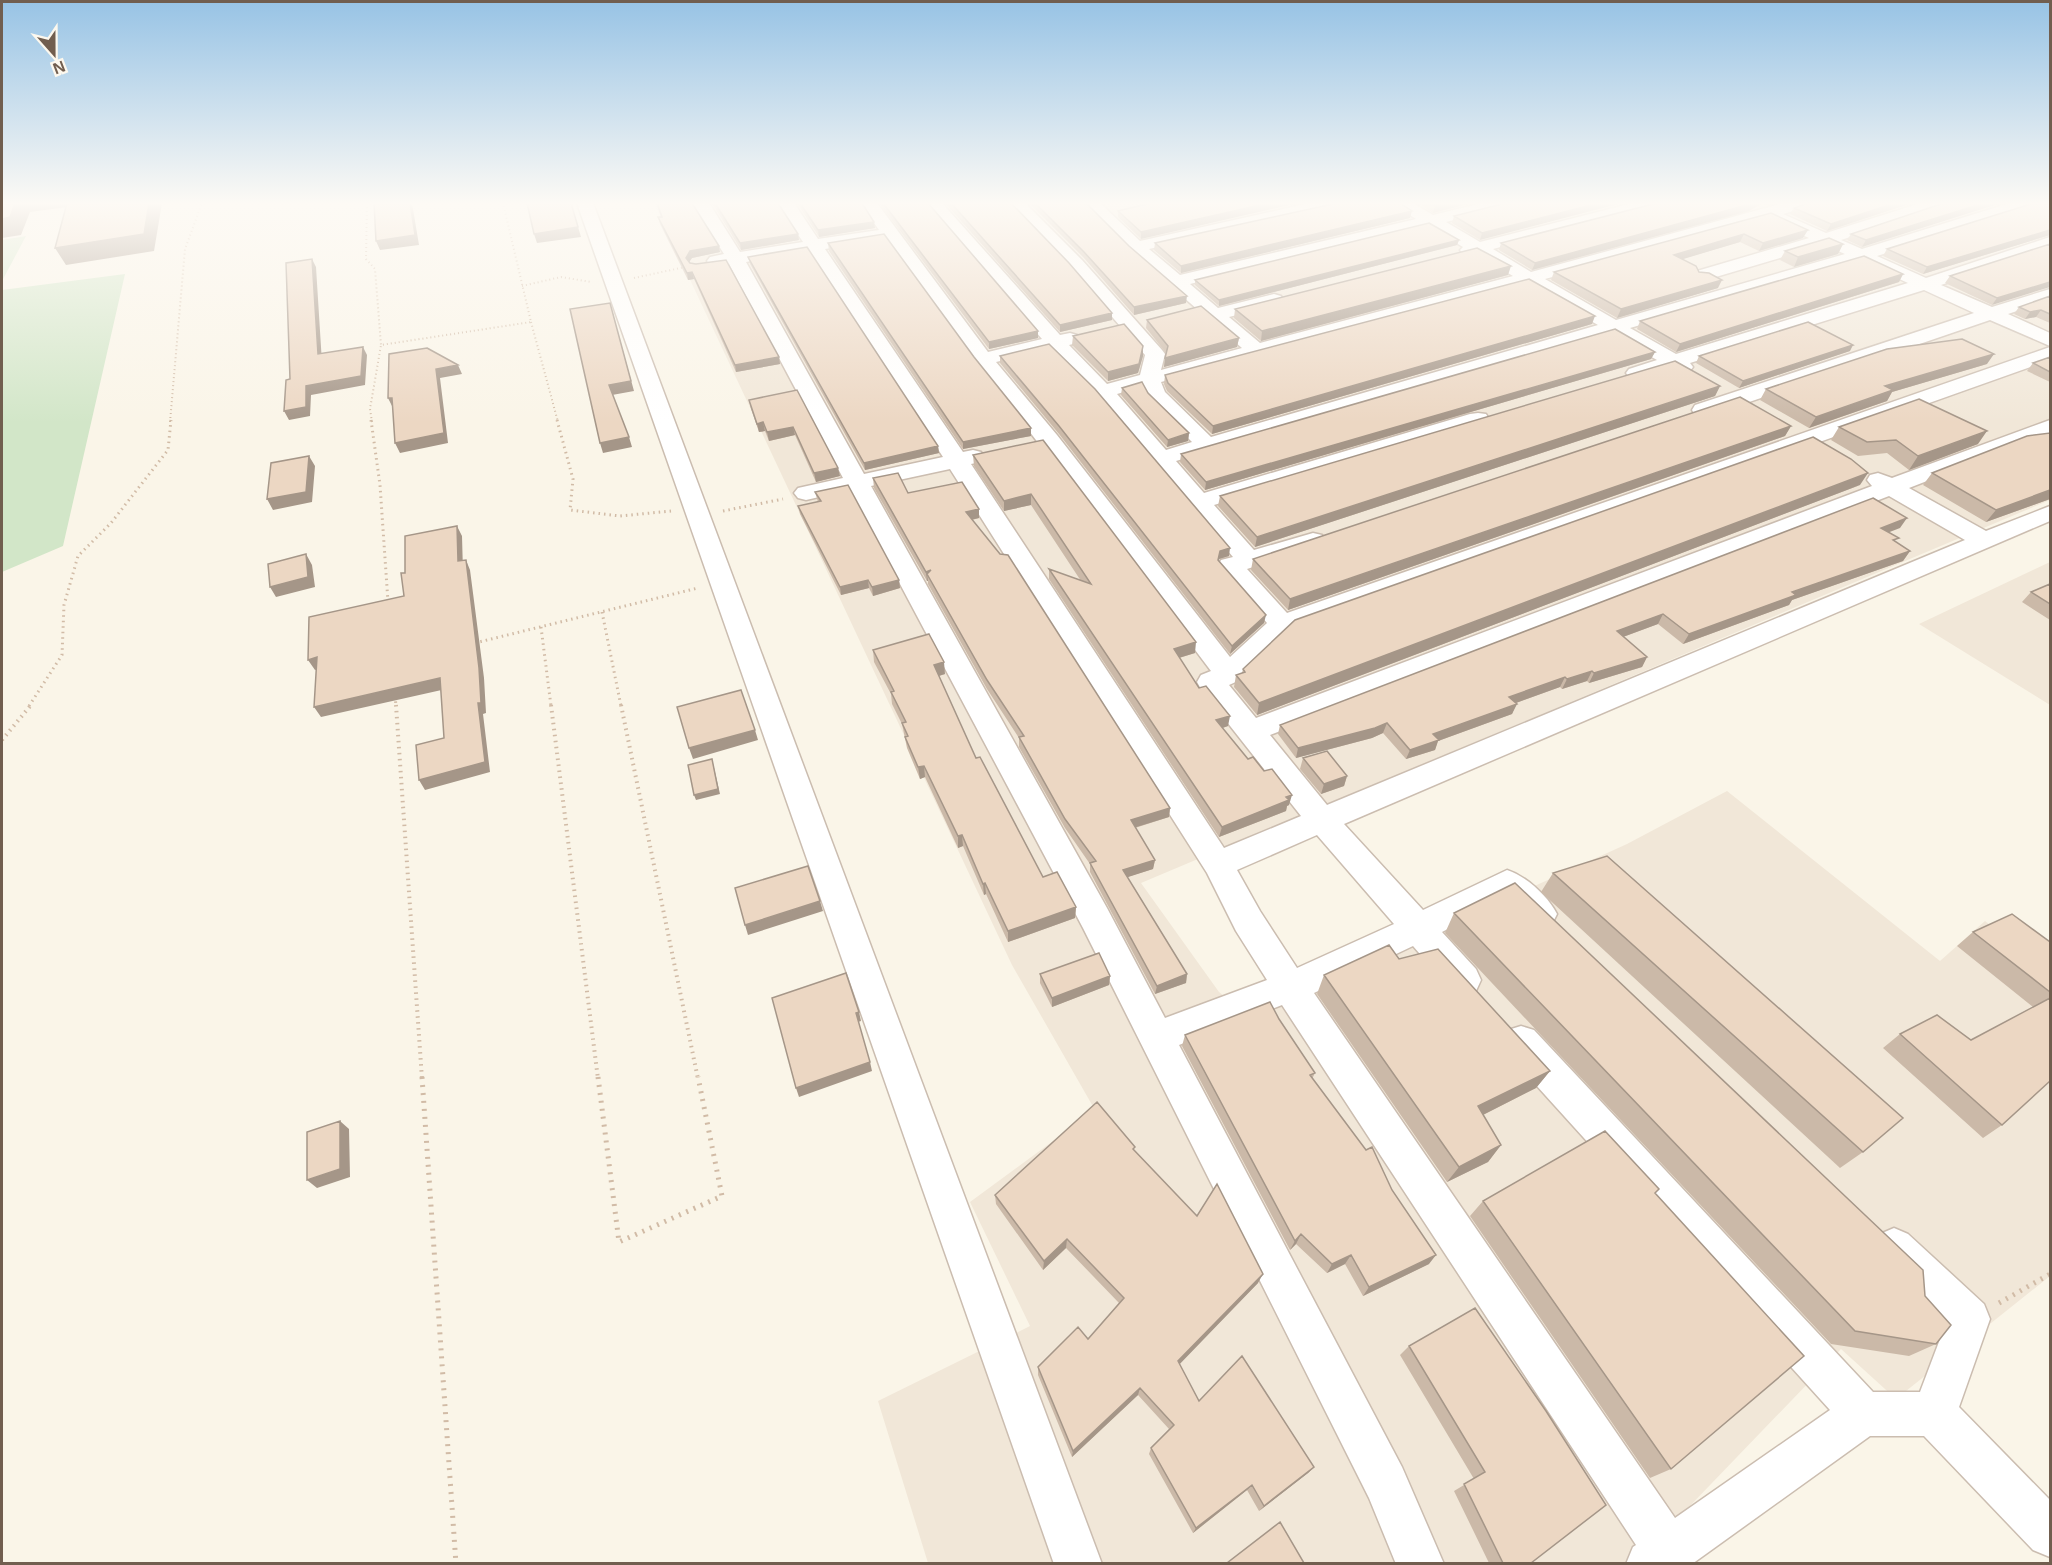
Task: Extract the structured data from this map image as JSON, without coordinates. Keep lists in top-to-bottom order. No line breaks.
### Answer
{"north":"bottom"}
